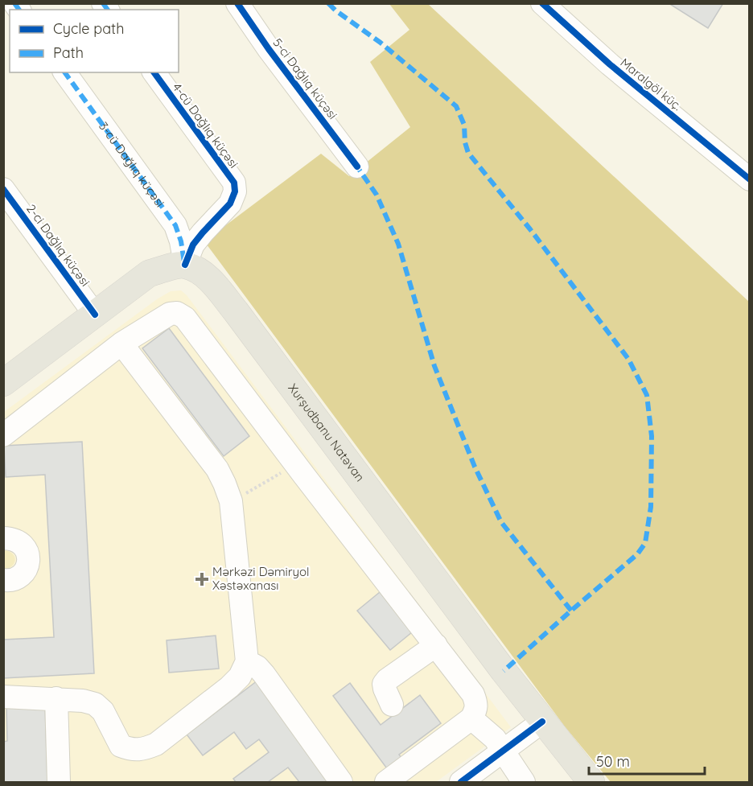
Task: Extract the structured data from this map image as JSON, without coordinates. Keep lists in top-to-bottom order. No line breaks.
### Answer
{"streets":{"main road":["Xurşudbanu Natəvan"],"street":["5-ci Dağlıq küçəsi","Maralgöl küç.","4-cü Dağlıq küçəsi","3-cü Dağlıq küçəsi","2-ci Dağlıq küçəsi"]},"crossings":[["4-cü Dağlıq küçəsi","3-cü Dağlıq küçəsi"],["4-cü Dağlıq küçəsi","Xurşudbanu Natəvan"],["3-cü Dağlıq küçəsi","Xurşudbanu Natəvan"]],"places":{"health":["Mərkəzi Dəmiryol Xəstəxanası"]},"legend":["Cycle path","Path"],"scale_bar":"50 m"}
